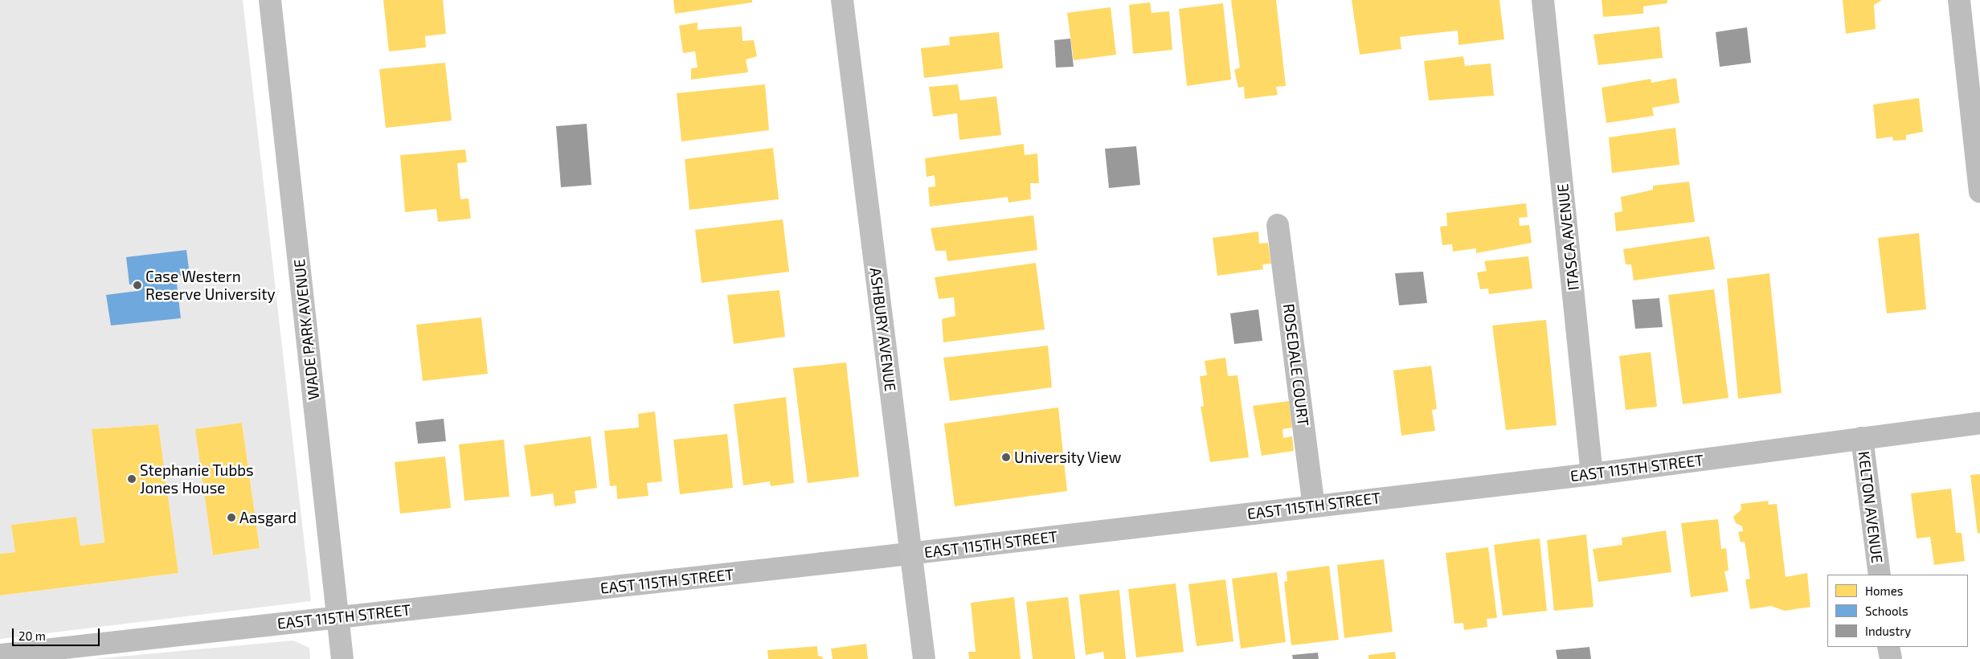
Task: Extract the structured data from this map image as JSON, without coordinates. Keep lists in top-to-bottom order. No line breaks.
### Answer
{"streets":{"street":["ITASCA AVENUE","WADE PARK AVENUE","ASHBURY AVENUE","ROSEDALE COURT","EAST 115TH STREET","KELTON AVENUE"]},"crossings":[["ITASCA AVENUE","EAST 115TH STREET"],["WADE PARK AVENUE","EAST 115TH STREET"],["ASHBURY AVENUE","EAST 115TH STREET"],["ROSEDALE COURT","EAST 115TH STREET"],["EAST 115TH STREET","KELTON AVENUE"]],"places":["Case Western Reserve University","University View","Stephanie Tubbs Jones House","Aasgard"],"legend":["Homes","Schools","Industry"],"scale_bar":"20 m"}
